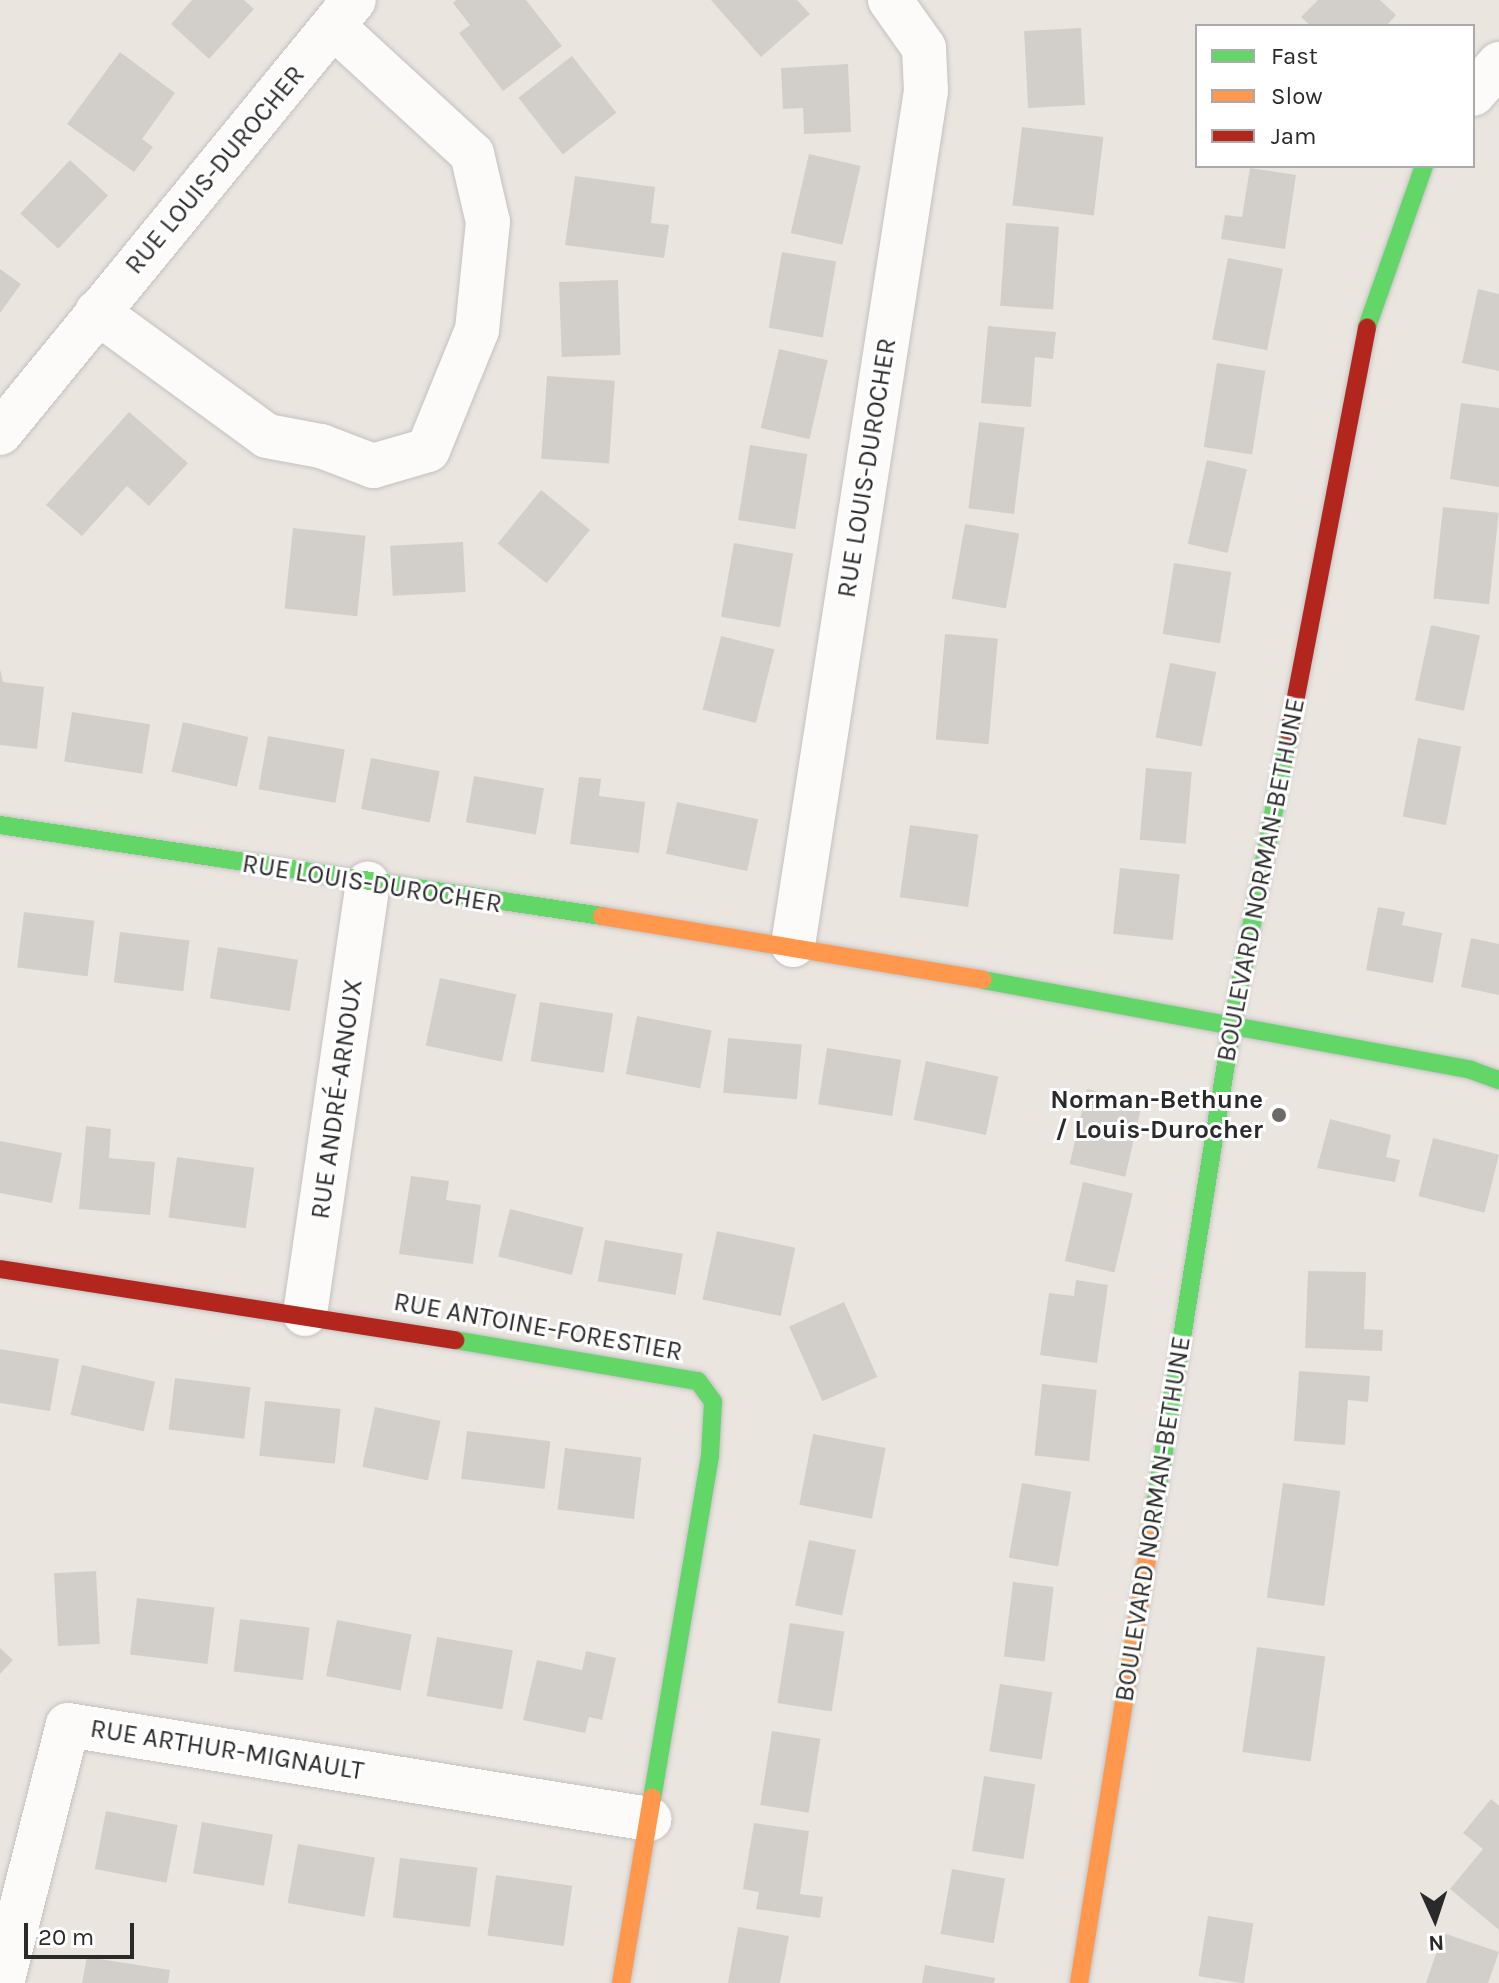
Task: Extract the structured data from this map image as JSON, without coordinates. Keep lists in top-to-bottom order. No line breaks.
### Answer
{"streets":{"street":["RUE LOUIS-DUROCHER","BOULEVARD NORMAN-BETHUNE","RUE ANDRÉ-ARNOUX","RUE ANTOINE-FORESTIER","RUE ARTHUR-MIGNAULT"]},"crossings":[["RUE LOUIS-DUROCHER","BOULEVARD NORMAN-BETHUNE"],["RUE LOUIS-DUROCHER","RUE ANDRÉ-ARNOUX"],["RUE ANDRÉ-ARNOUX","RUE ANTOINE-FORESTIER"],["RUE ANTOINE-FORESTIER","RUE ARTHUR-MIGNAULT"]],"places":["Norman-Bethune / Louis-Durocher"],"legend":["Fast","Slow","Jam"],"scale_bar":"20 m","north":"bottom"}
